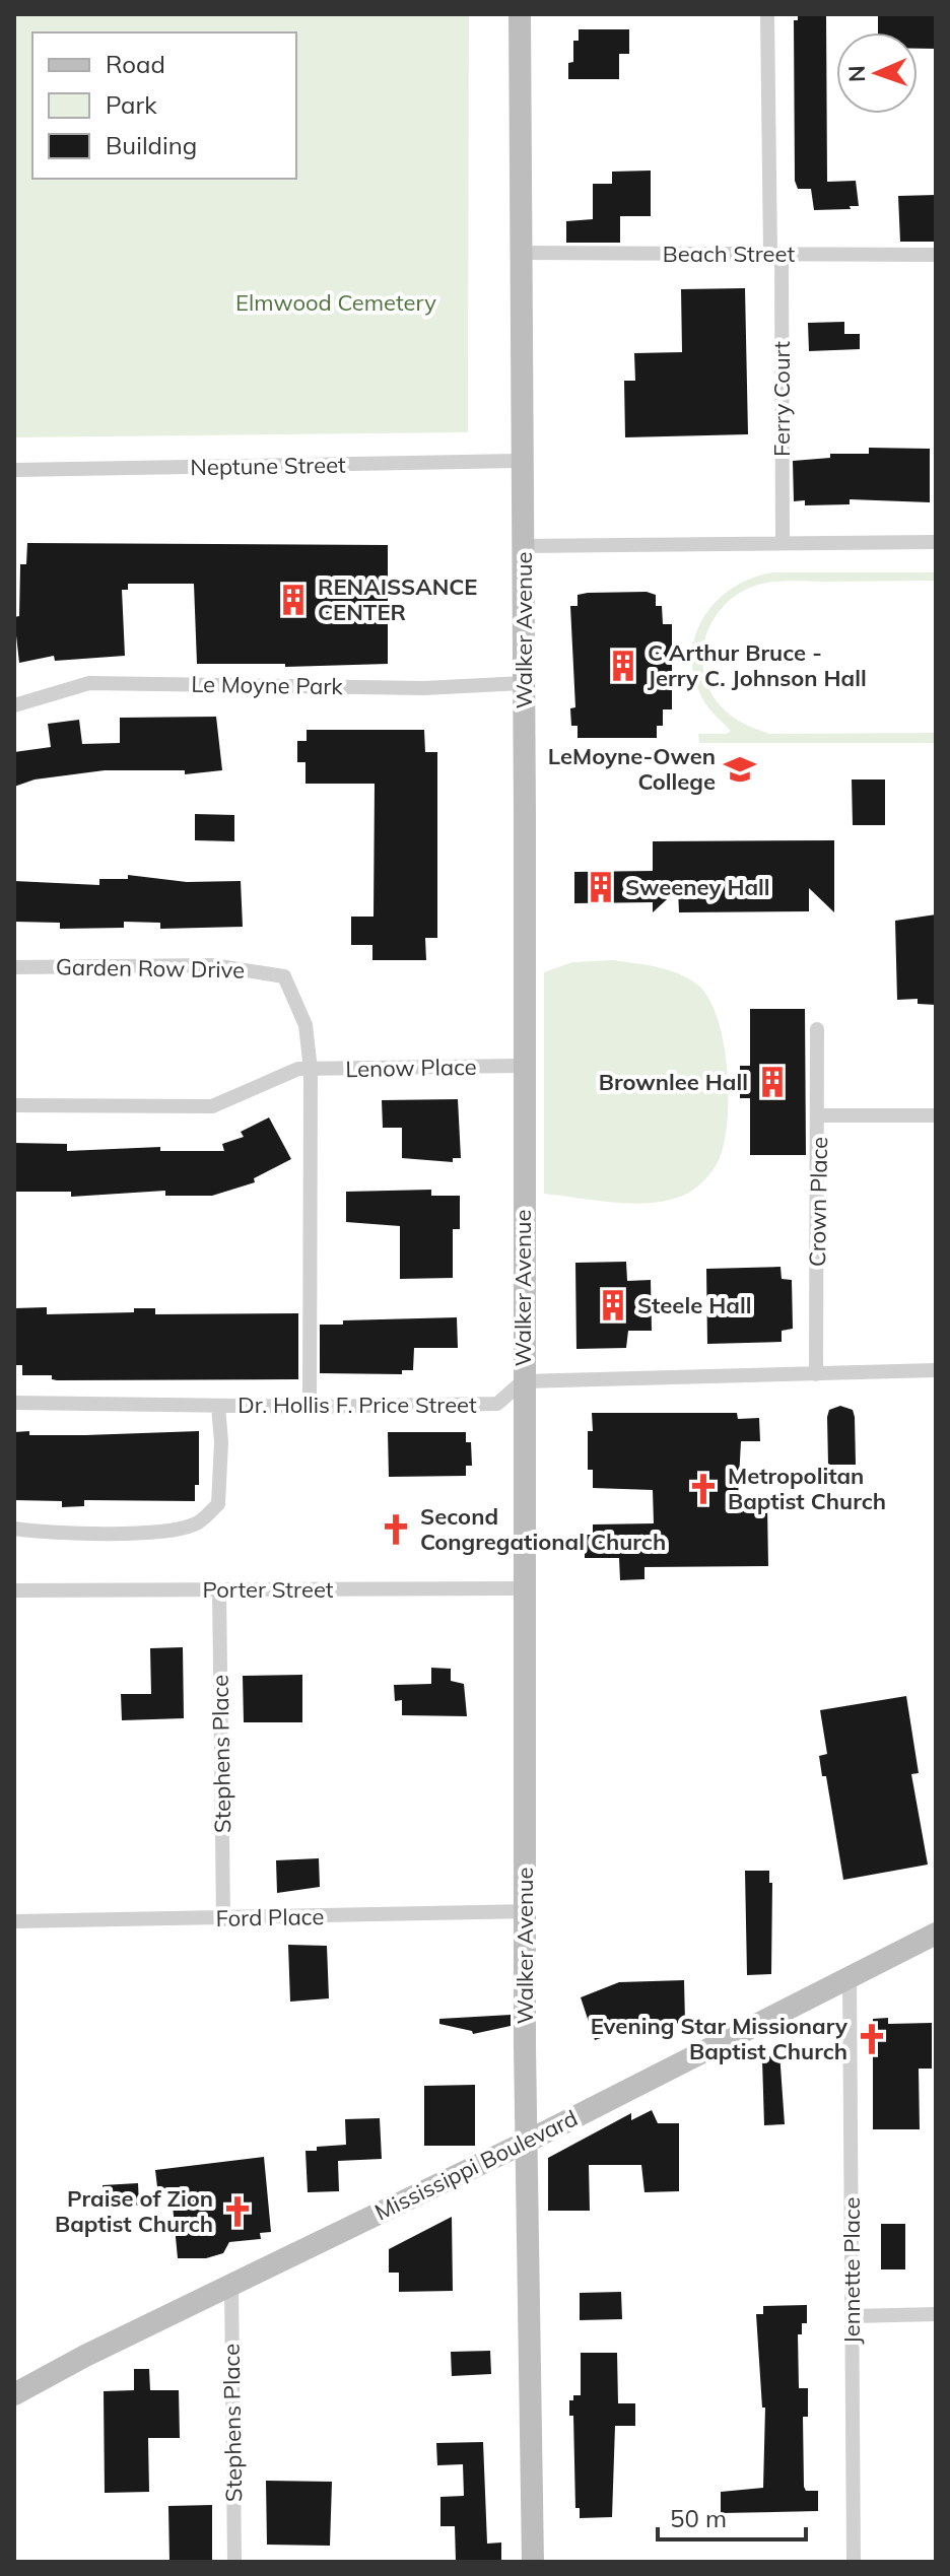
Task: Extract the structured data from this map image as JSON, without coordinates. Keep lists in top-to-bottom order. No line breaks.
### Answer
{"streets":{"street":["Beach Street","Ferry Court","Neptune Street","Walker Avenue","Le Moyne Park","Garden Row Drive","Lenow Place","Crown Place","Dr. Hollis F. Price Street","Porter Street","Stephens Place","Ford Place","Mississippi Boulevard","Jennette Place"]},"crossings":[["Beach Street","Ferry Court"],["Beach Street","Walker Avenue"],["Neptune Street","Walker Avenue"],["Walker Avenue","Le Moyne Park"],["Walker Avenue","Lenow Place"],["Walker Avenue","Dr. Hollis F. Price Street"],["Walker Avenue","Porter Street"],["Walker Avenue","Ford Place"],["Walker Avenue","Mississippi Boulevard"],["Garden Row Drive","Lenow Place"],["Porter Street","Stephens Place"],["Stephens Place","Ford Place"],["Stephens Place","Mississippi Boulevard"],["Mississippi Boulevard","Jennette Place"]],"parks":["Elmwood Cemetery"],"places":{"building":["RENAISSANCE CENTER","C Arthur Bruce - Jerry C. Johnson Hall","Sweeney Hall","Brownlee Hall","Steele Hall"],"school or university":["LeMoyne-Owen College"],"church":["Metropolitan Baptist Church","Second Congregational Church","Evening Star Missionary Baptist Church","Praise of Zion Baptist Church"]},"legend":["Road","Park","Building"],"scale_bar":"50 m","north":"left"}
